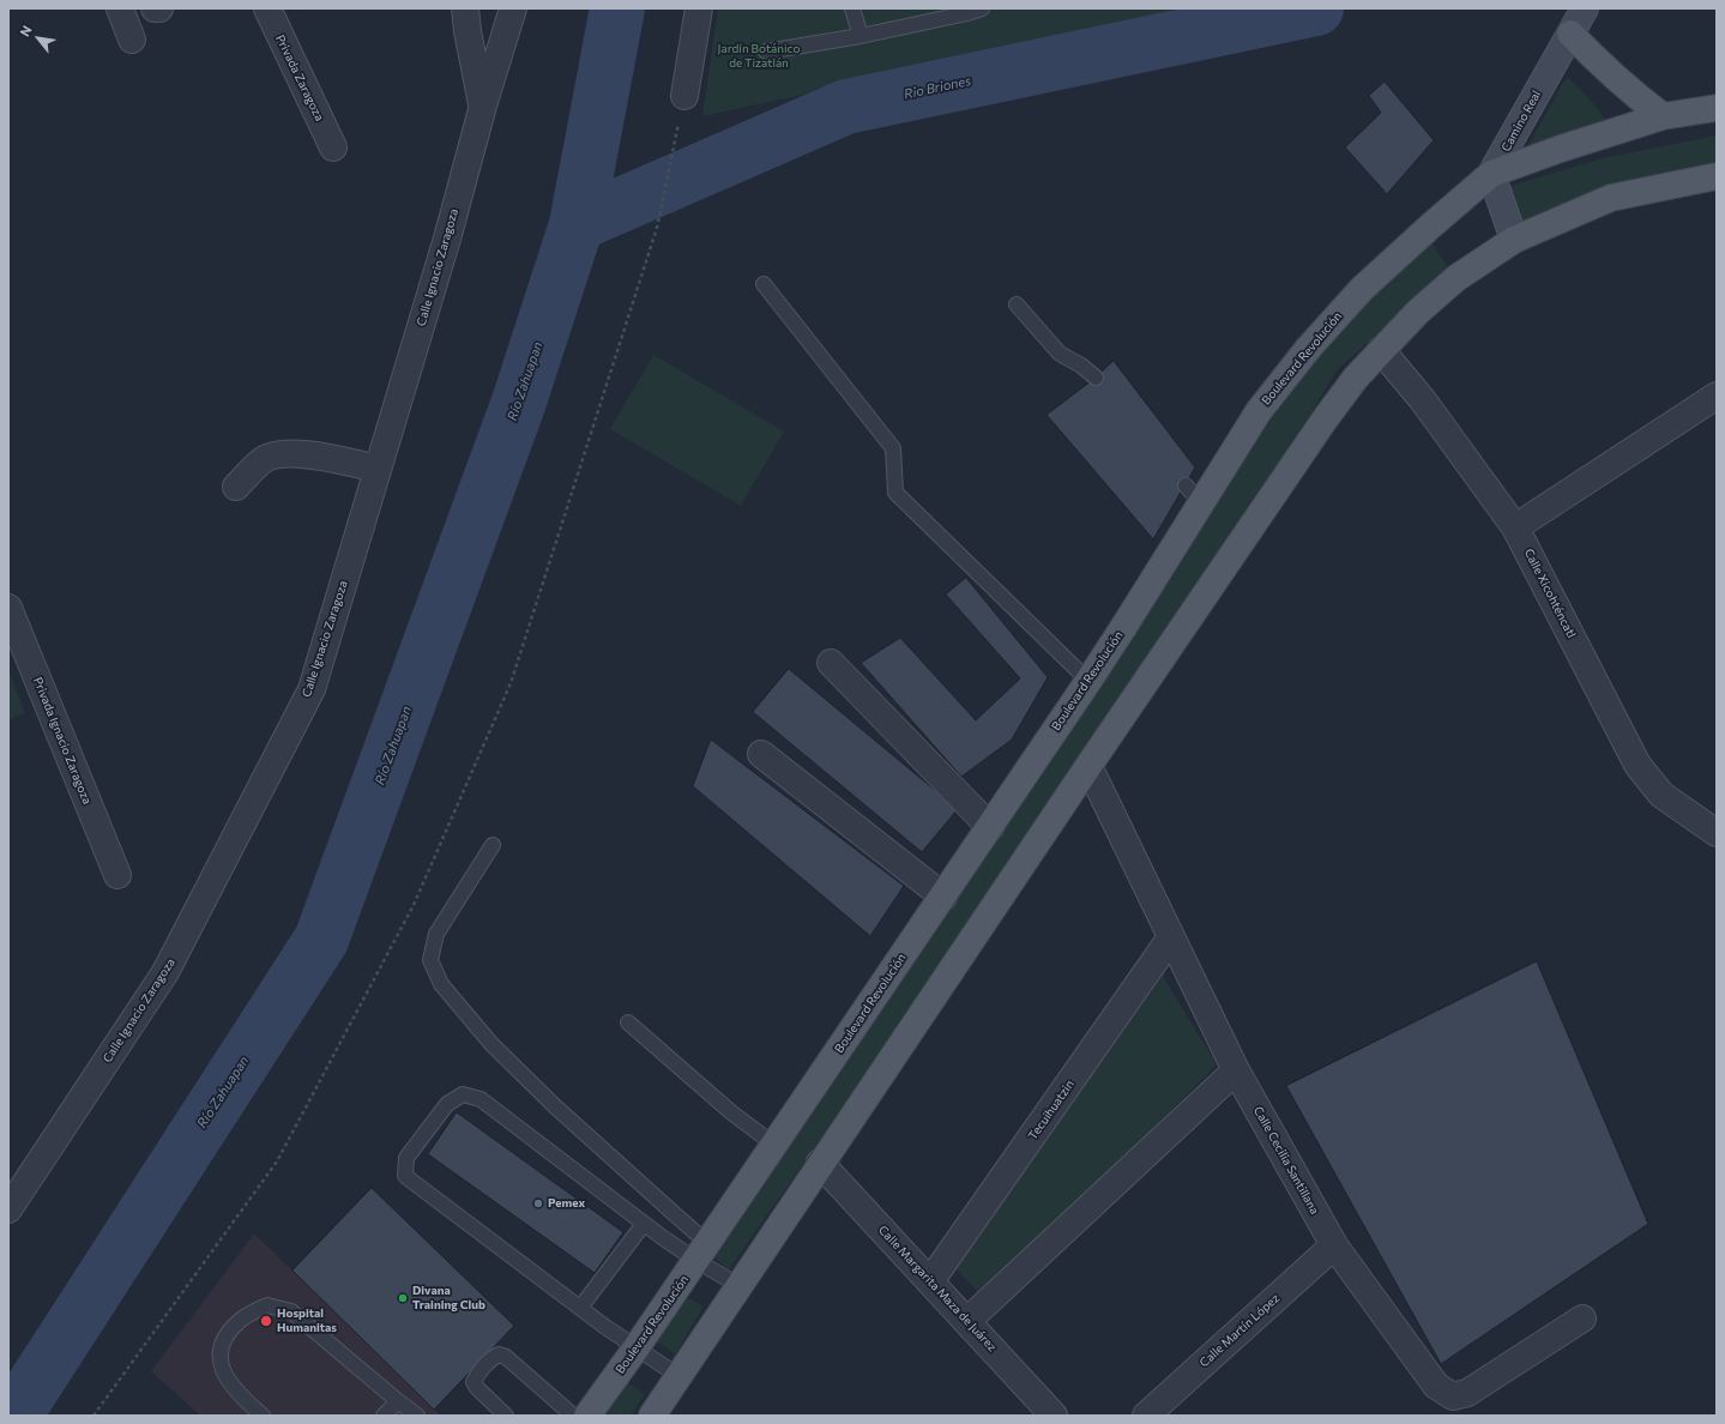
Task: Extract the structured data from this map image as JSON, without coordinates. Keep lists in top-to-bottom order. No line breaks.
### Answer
{"streets":{"main road":["Camino Real","Boulevard Revolución"],"street":["Privada Zaragoza","Calle Ignacio Zaragoza","Calle Xicohténcatl","Privada Ignacio Zaragoza","Tecuihuatzin","Calle Cecilia Santillana","Calle Margarita Maza de Juárez","Calle Martín López"]},"crossings":[["Camino Real","Boulevard Revolución"],["Tecuihuatzin","Calle Cecilia Santillana"],["Tecuihuatzin","Calle Margarita Maza de Juárez"],["Calle Cecilia Santillana","Calle Martín López"]],"water":["Rio Briones","Río Zahuapan"],"parks":["Jardín Botánico de Tizatlán"],"places":["Pemex","Divana Training Club","Hospital Humanitas"],"north":"top left"}
